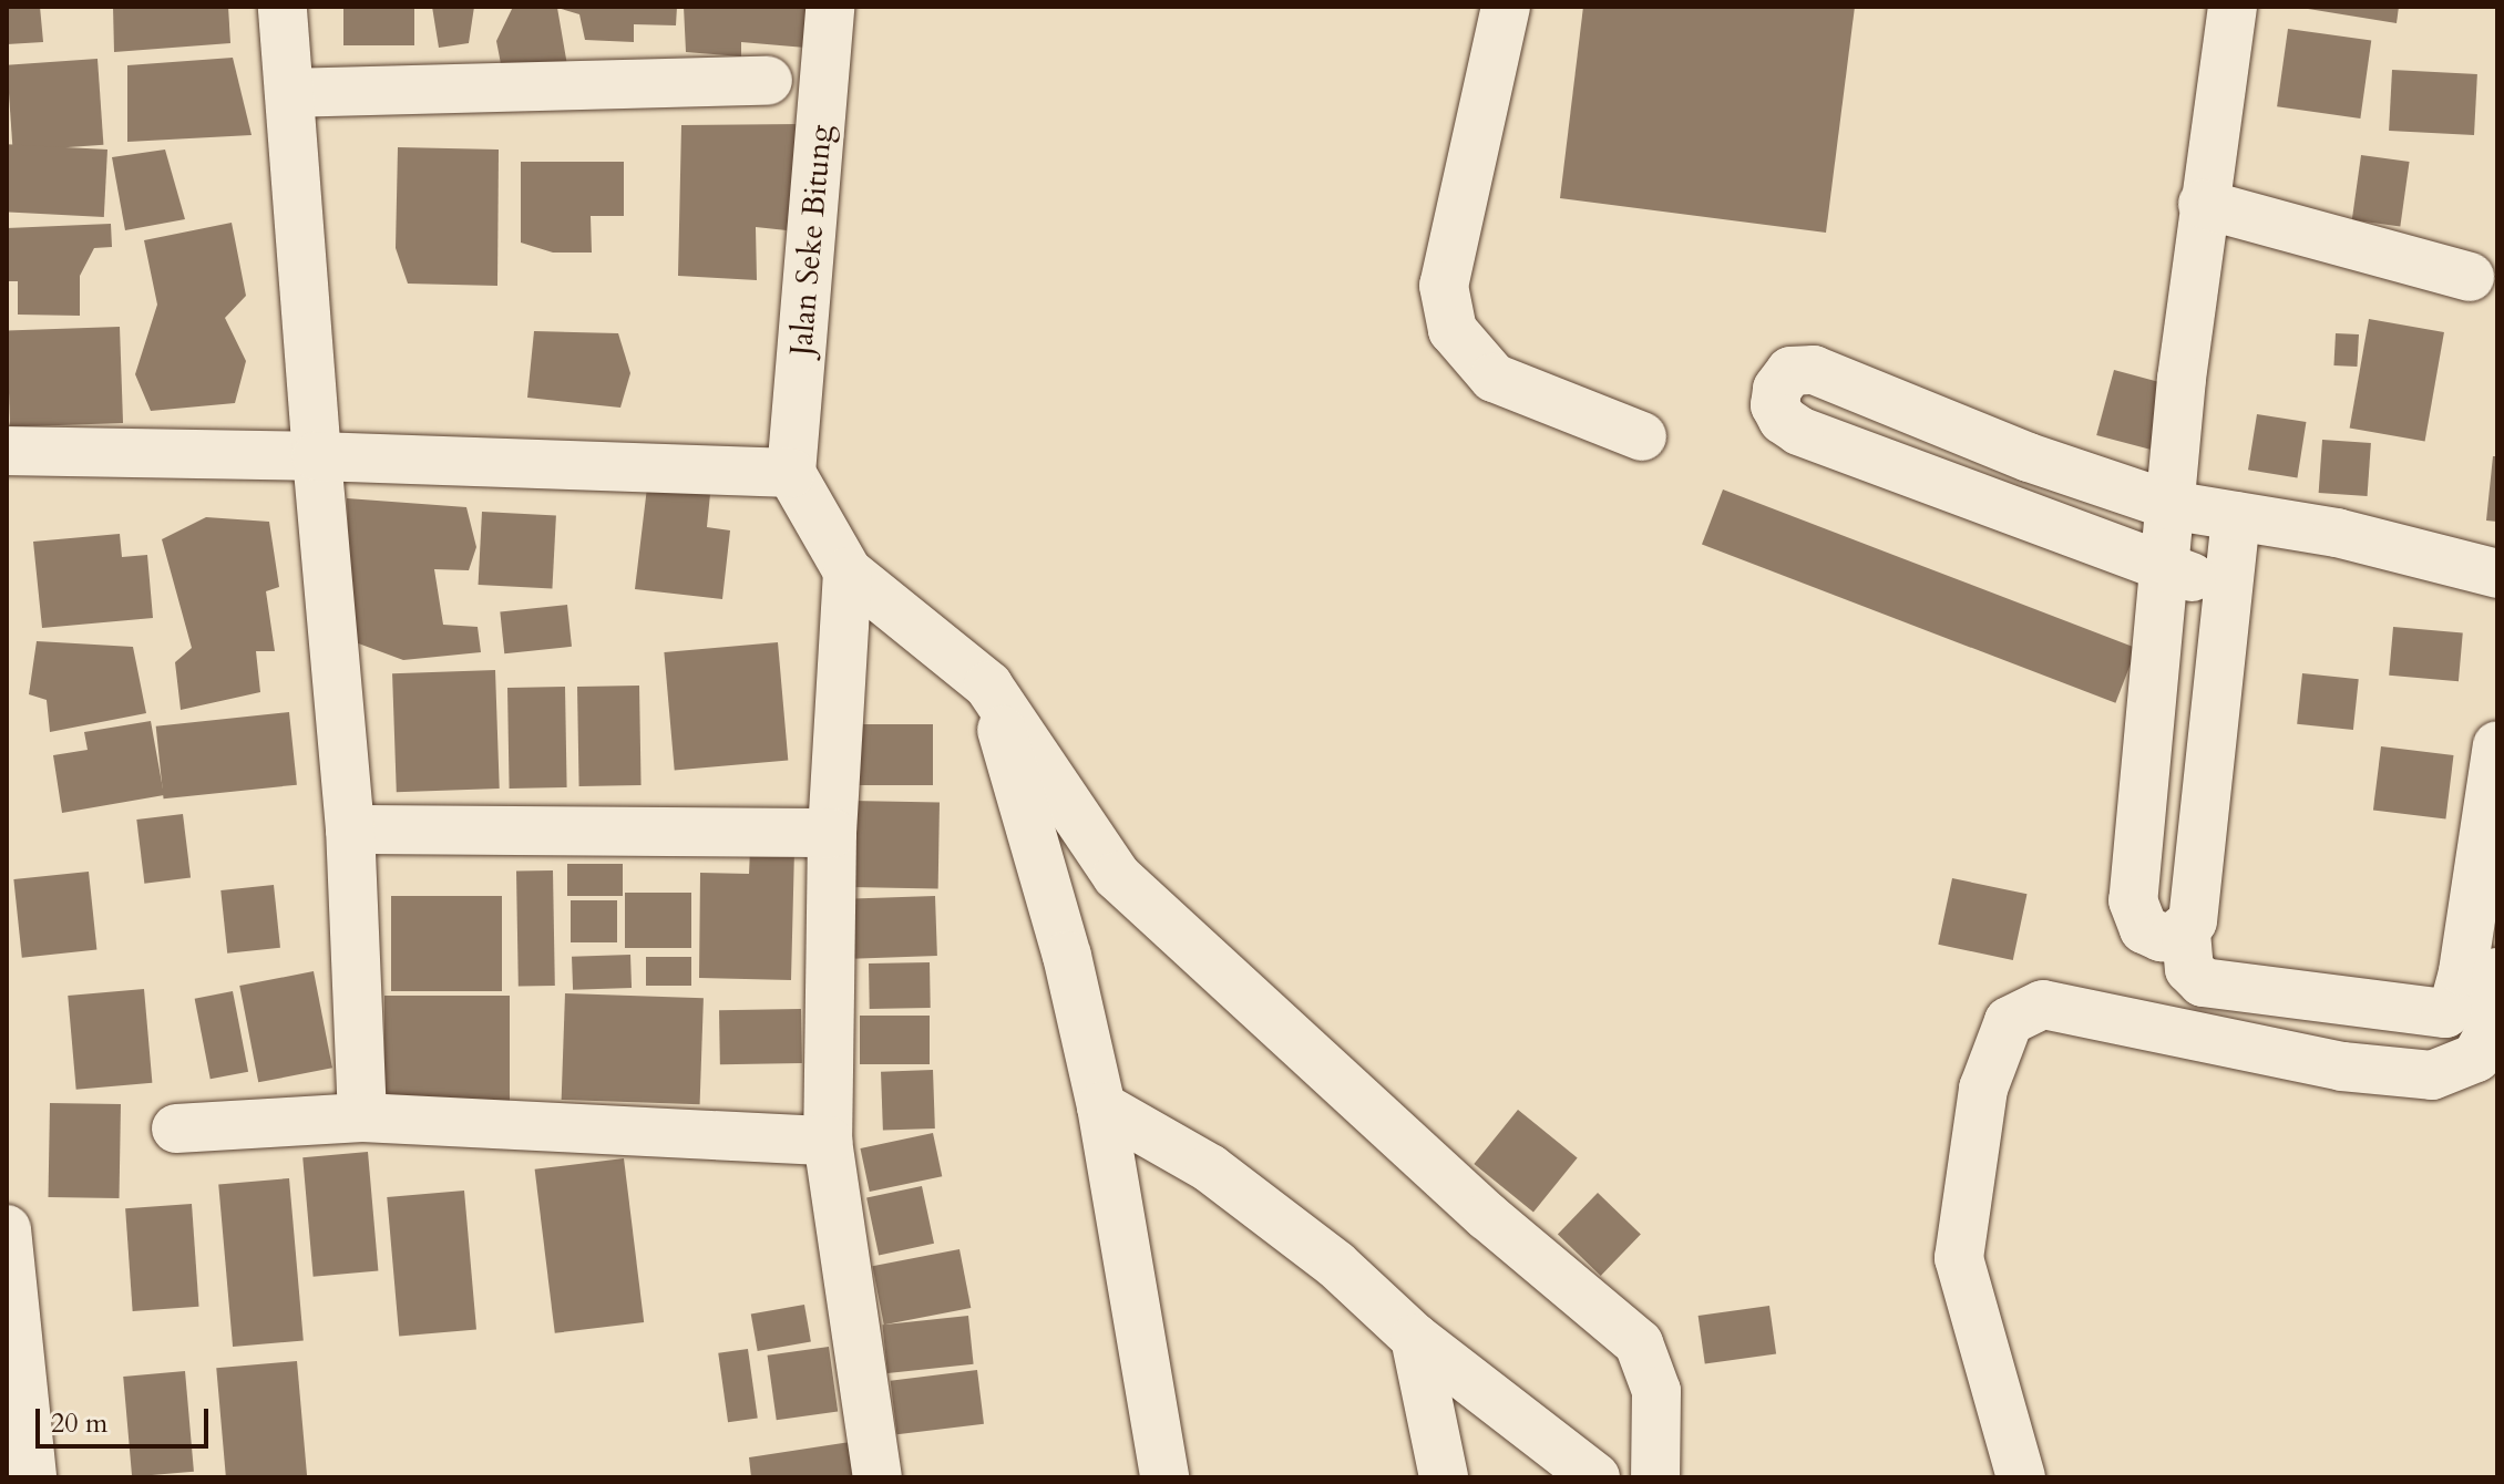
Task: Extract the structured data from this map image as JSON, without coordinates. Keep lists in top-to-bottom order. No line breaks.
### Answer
{"streets":{"street":["Jalan Seke Bitung"]},"scale_bar":"20 m"}
